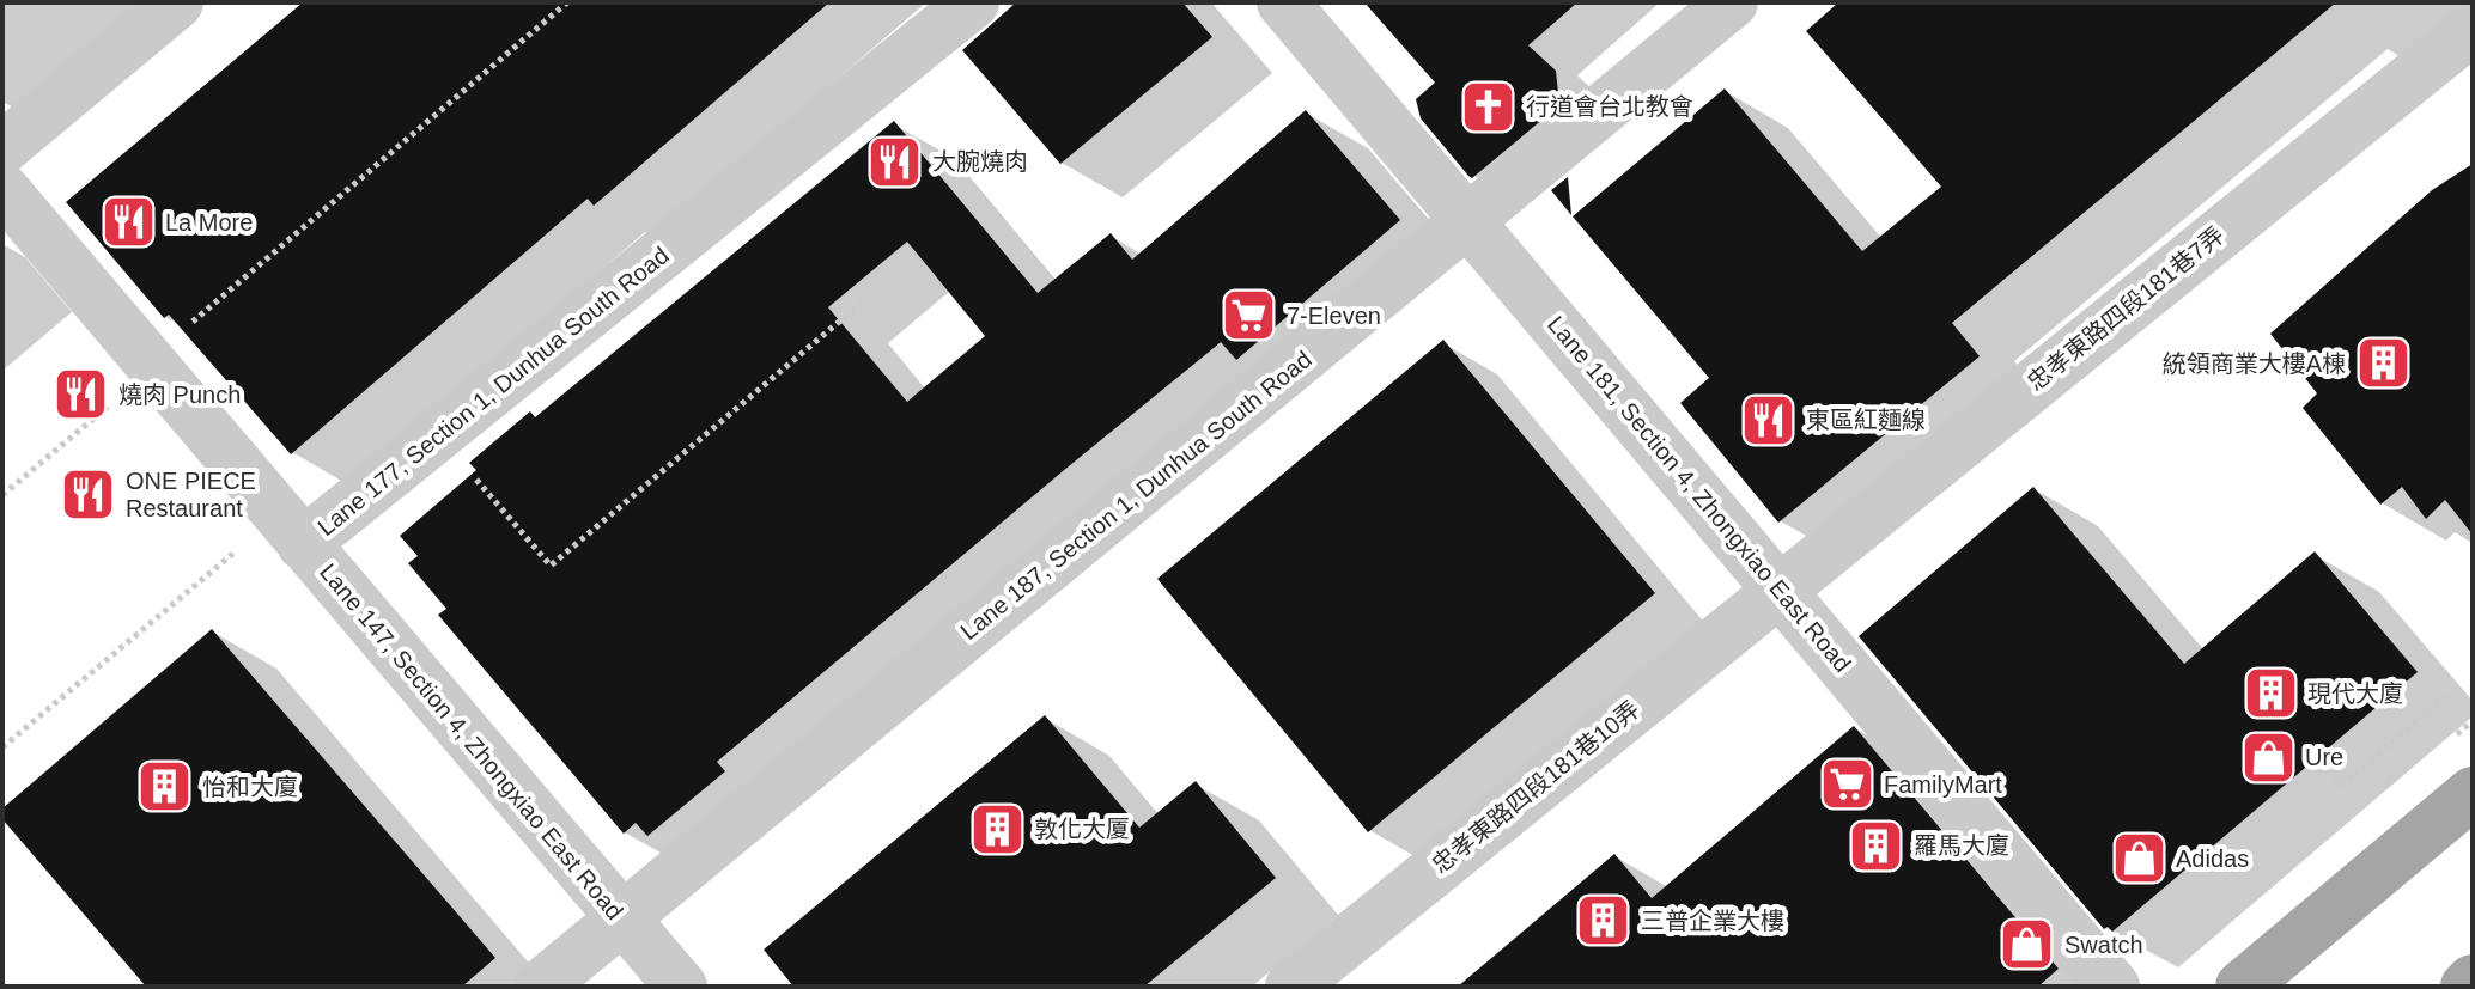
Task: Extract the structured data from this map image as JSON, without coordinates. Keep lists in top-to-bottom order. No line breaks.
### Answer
{"streets":{"street":["忠孝東路四段181巷7弄","Lane 177, Section 1, Dunhua South Road","Lane 181, Section 4, Zhongxiao East Road","Lane 187, Section 1, Dunhua South Road","Lane 147, Section 4, Zhongxiao East Road","忠孝東路四段181巷10弄"]},"crossings":[["忠孝東路四段181巷7弄","Lane 181, Section 4, Zhongxiao East Road"],["忠孝東路四段181巷7弄","忠孝東路四段181巷10弄"],["Lane 177, Section 1, Dunhua South Road","Lane 147, Section 4, Zhongxiao East Road"],["Lane 181, Section 4, Zhongxiao East Road","Lane 187, Section 1, Dunhua South Road"],["Lane 181, Section 4, Zhongxiao East Road","忠孝東路四段181巷10弄"],["Lane 187, Section 1, Dunhua South Road","Lane 147, Section 4, Zhongxiao East Road"]],"places":{"church":["行道會台北教會"],"restaurant":["大腕燒肉","La More","燒肉 Punch","東區紅麵線","ONE PIECE Restaurant"],"supermarket":["7-Eleven","FamilyMart"],"building":["統領商業大樓A棟","現代大廈","怡和大廈","敦化大厦","羅馬大廈","三普企業大樓"],"shop":["Ure","Adidas","Swatch"]}}
